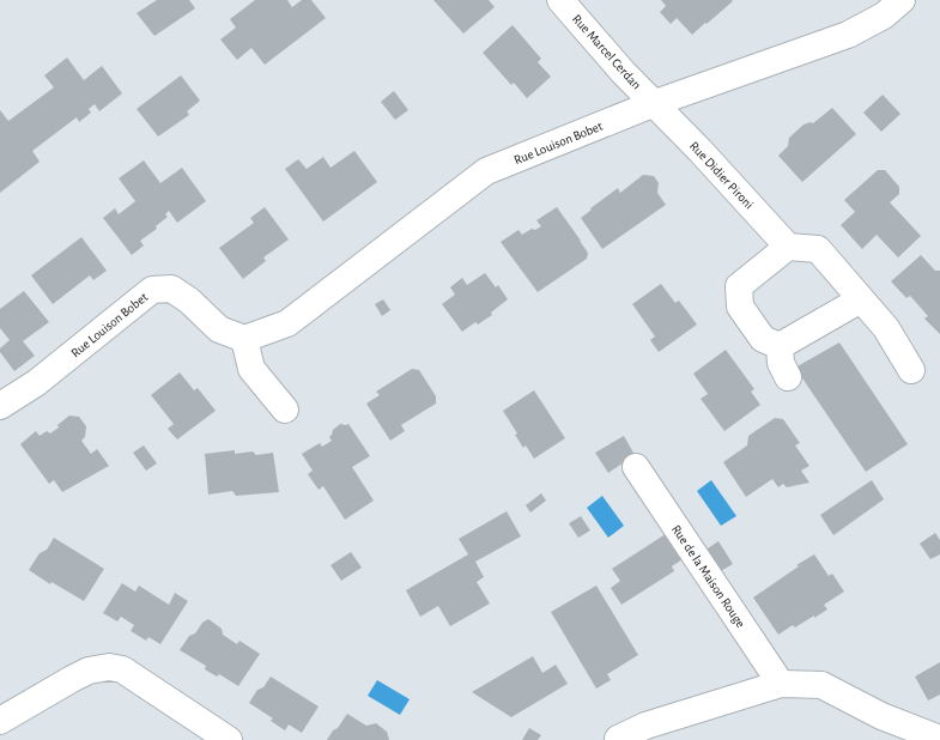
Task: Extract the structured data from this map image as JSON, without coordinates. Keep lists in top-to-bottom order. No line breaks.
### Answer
{"streets":{"street":["Rue Marcel Cerdan","Rue Louison Bobet","Rue Didier Pironi","Rue de la Maison Rouge"]},"crossings":[["Rue Marcel Cerdan","Rue Louison Bobet"],["Rue Marcel Cerdan","Rue Didier Pironi"],["Rue Louison Bobet","Rue Didier Pironi"]]}
